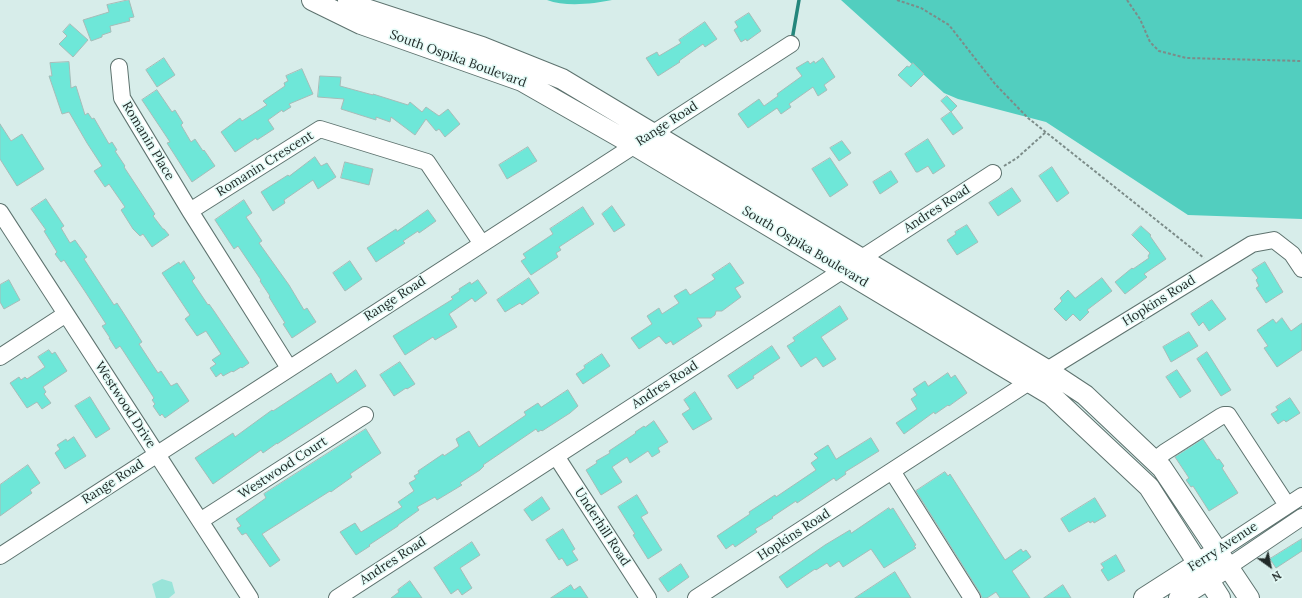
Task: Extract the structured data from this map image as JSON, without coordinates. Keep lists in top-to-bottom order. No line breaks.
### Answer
{"streets":{"main road":["South Ospika Boulevard","Ferry Avenue"],"street":["Range Road","Romanin Place","Romanin Crescent","Andres Road","Hopkins Road","Westwood Drive","Westwood Court","Underhill Road"]},"crossings":[["South Ospika Boulevard","Range Road"],["South Ospika Boulevard","Andres Road"],["South Ospika Boulevard","Hopkins Road"],["South Ospika Boulevard","Ferry Avenue"],["Range Road","Romanin Crescent"],["Range Road","Westwood Drive"],["Romanin Place","Romanin Crescent"],["Andres Road","Underhill Road"],["Westwood Drive","Westwood Court"]],"north":"bottom right"}
